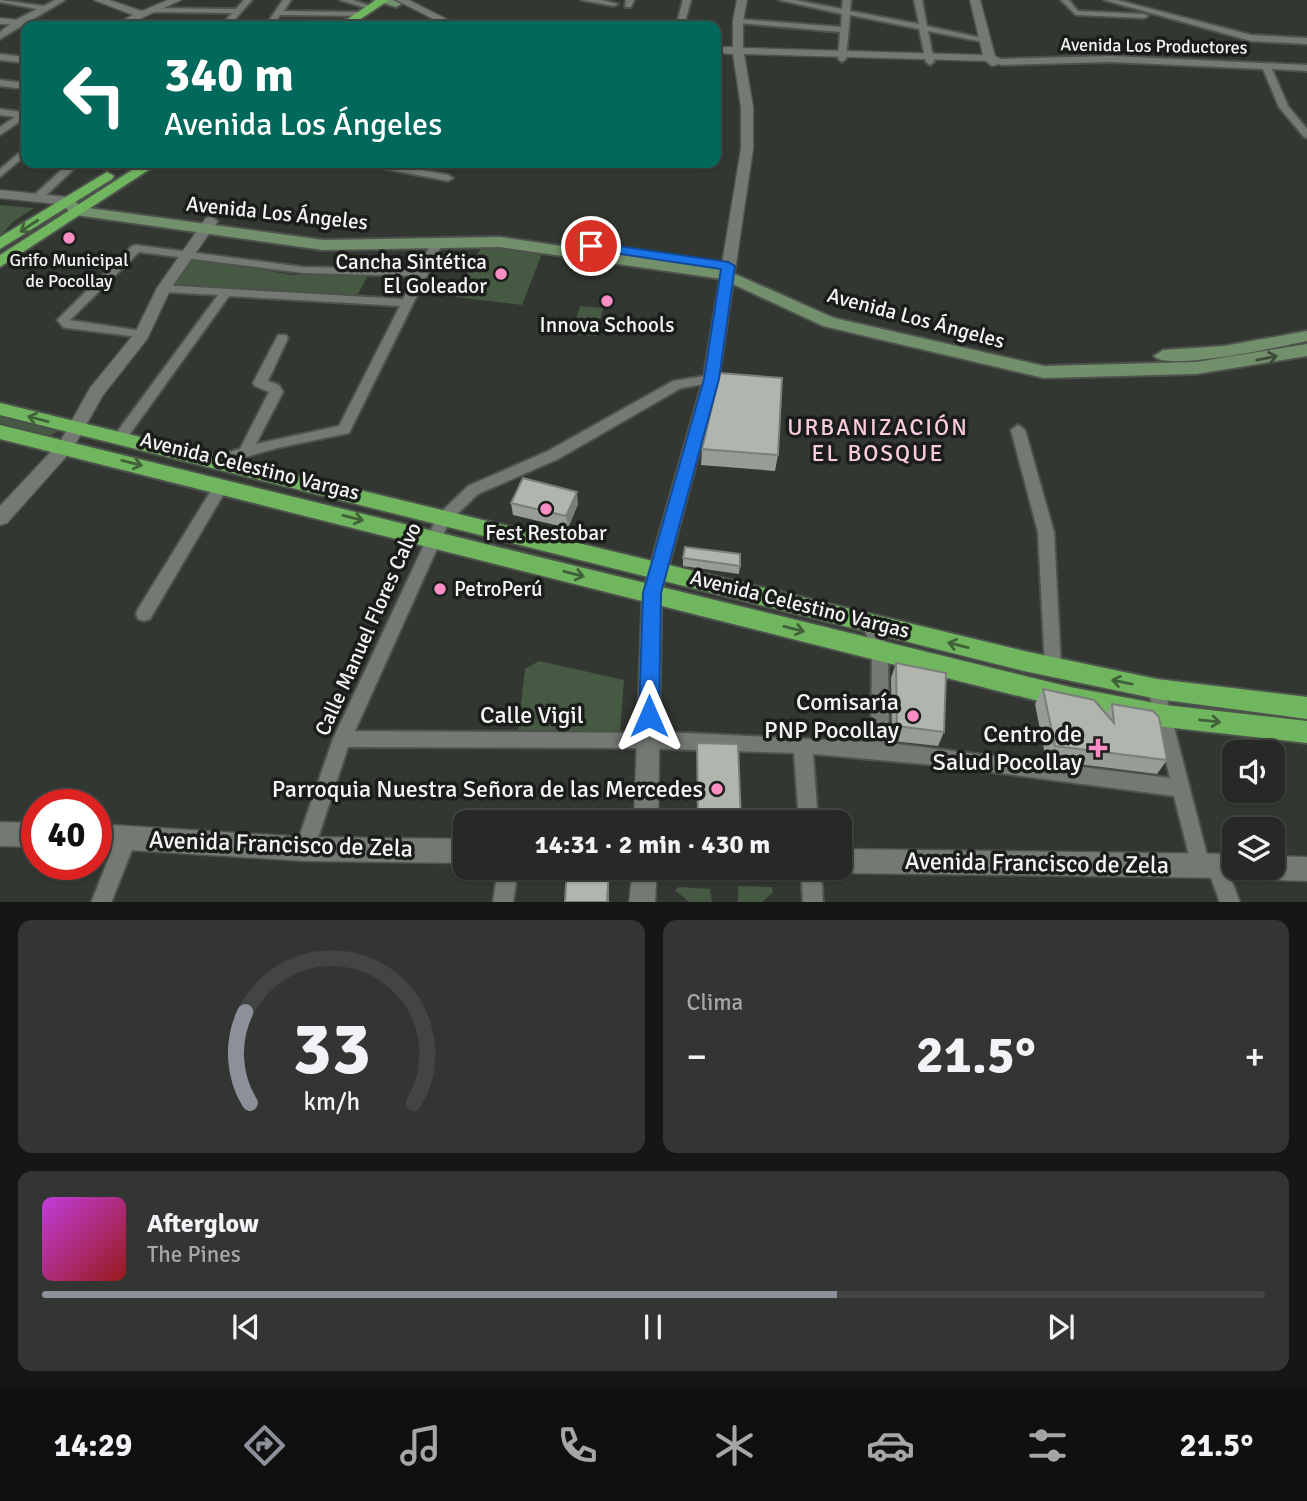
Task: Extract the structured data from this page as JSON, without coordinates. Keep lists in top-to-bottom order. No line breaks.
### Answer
{"streets":{"highway":["Avenida Celestino Vargas"],"main road":["Avenida Los Ángeles"],"street":["Avenida Los Productores","Calle Manuel Flores Calvo","Calle Vigil","Avenida Francisco de Zela"]},"crossings":[["Avenida Celestino Vargas","Calle Manuel Flores Calvo"],["Calle Manuel Flores Calvo","Calle Vigil"],["Calle Manuel Flores Calvo","Avenida Francisco de Zela"]],"districts":["URBANIZACIÓN EL BOSQUE"],"places":{"other":["Grifo Municipal de Pocollay","Cancha Sintética El Goleador","Innova Schools","Fest Restobar","PetroPerú","Comisaría PNP Pocollay","Parroquia Nuestra Señora de las Mercedes"],"health":["Centro de Salud Pocollay"]},"page":{"turn":["340 m","Avenida Los Ángeles"],"limit":"40","trip":"14:31 · 2 min · 430 m","tile":"Clima","heat":["−","21.5°","+"],"song":["Afterglow","The Pines"],"tabs":["14:29","21.5°"],"gauge":["33","km/h"]}}
